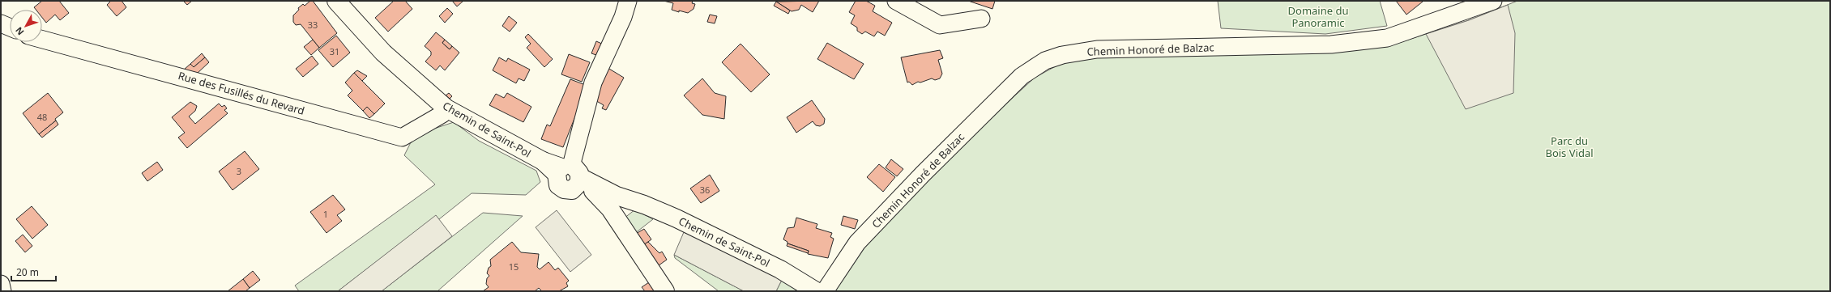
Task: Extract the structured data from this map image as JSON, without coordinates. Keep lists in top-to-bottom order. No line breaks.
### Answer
{"streets":{"main road":["Chemin de Saint-Pol"],"street":["Chemin Honoré de Balzac","Rue des Fusillés du Revard"]},"crossings":[["Rue des Fusillés du Revard","Chemin de Saint-Pol"]],"parks":["Domaine du Panoramic","Parc du Bois Vidal"],"house_numbers":["33","31","48","3","36","1","15"],"scale_bar":"20 m","north":"bottom left"}
